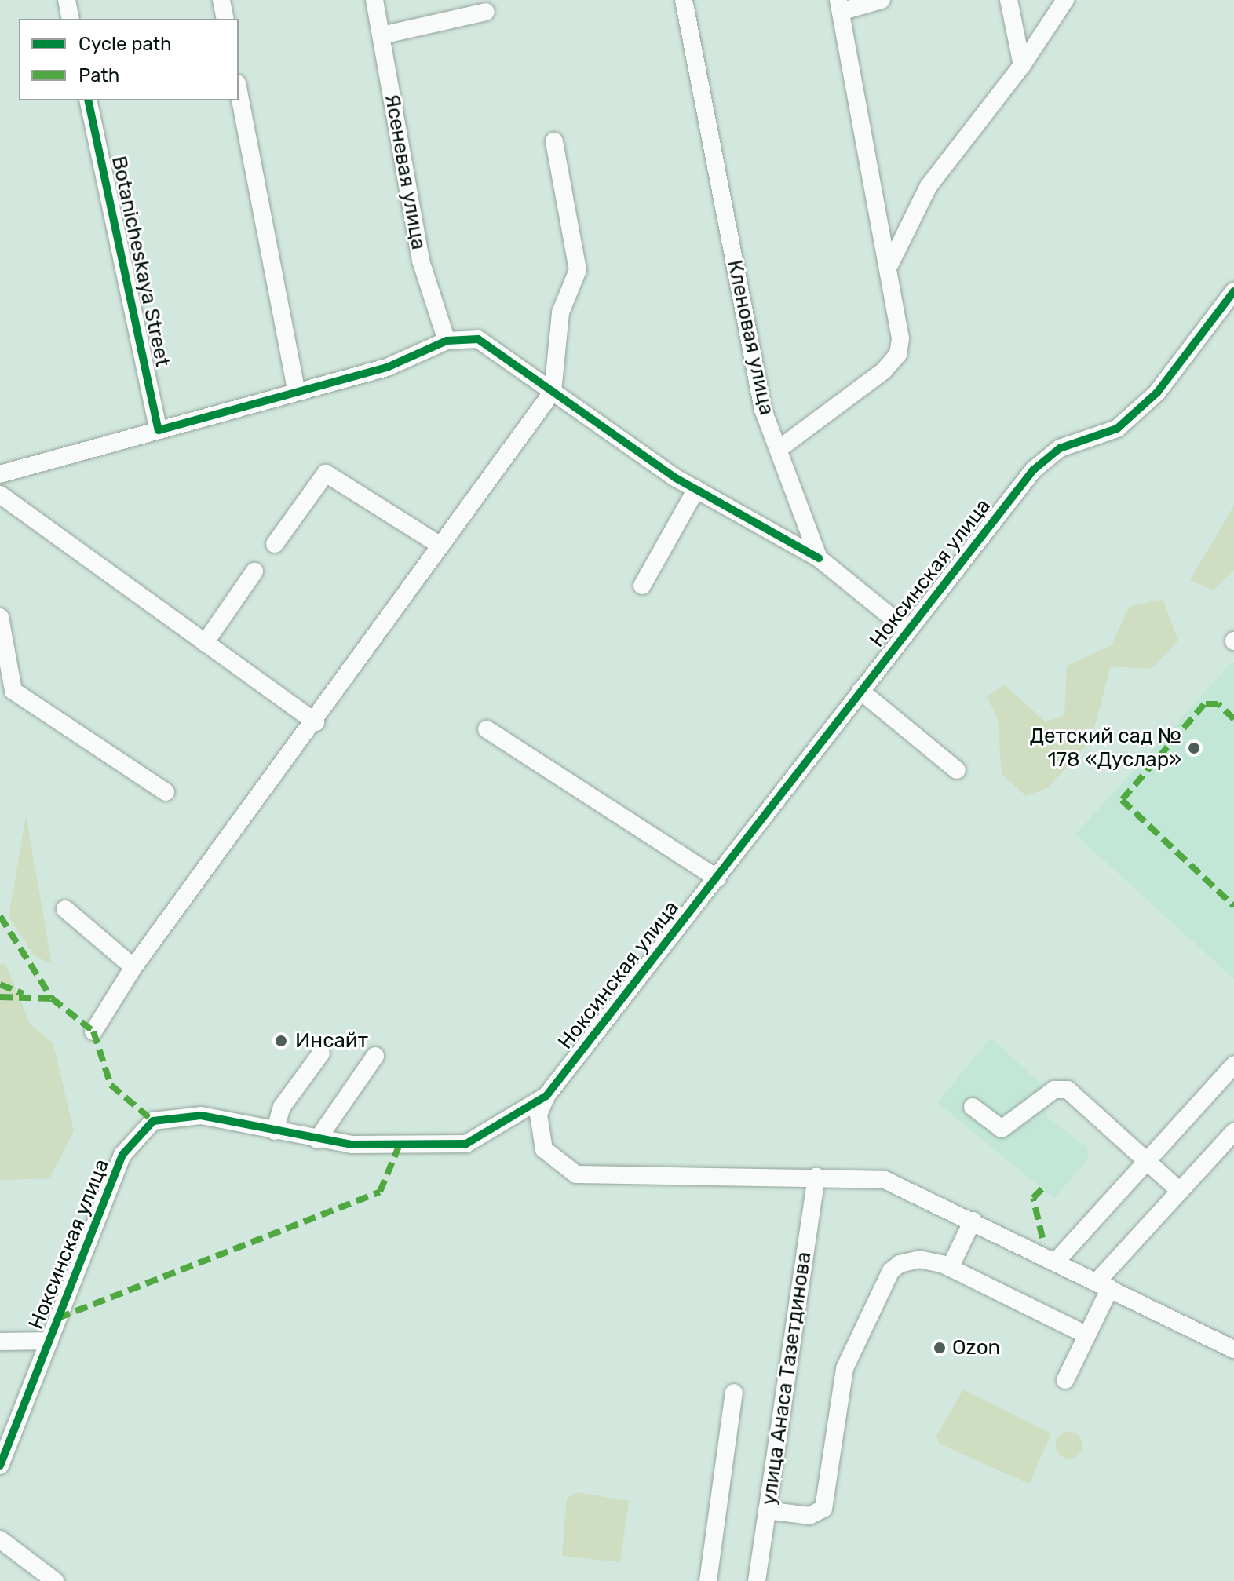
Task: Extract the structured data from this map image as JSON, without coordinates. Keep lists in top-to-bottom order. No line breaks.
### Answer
{"streets":{"street":["Ясеневая улица","Botanicheskaya Street","Кленовая улица","Ноксинская улица","улица Анаса Тазетдинова"]},"places":["Детский сад № 178 «Дуслар»","Инсайт","Ozon"],"legend":["Cycle path","Path"]}
